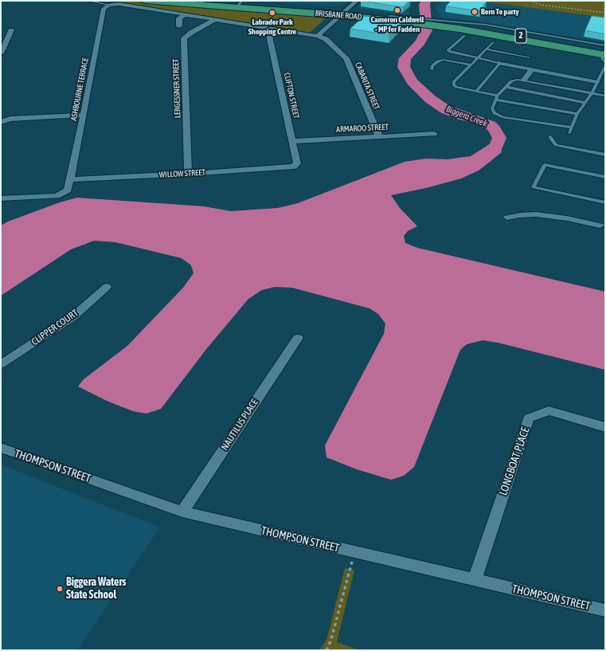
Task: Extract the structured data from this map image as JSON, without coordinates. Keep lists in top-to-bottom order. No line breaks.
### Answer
{"streets":{"highway":["BRISBANE ROAD","2"],"street":["CABARITA STREET","LERGESSNER STREET","ASHBOURNE TERRACE","CLIFTON STREET","ARMAROO STREET","WILLOW STREET","CLIPPER COURT","NAUTILUS PLACE","LONGBOAT PLACE","THOMPSON STREET"]},"crossings":[["CABARITA STREET","ARMAROO STREET"],["LERGESSNER STREET","WILLOW STREET"],["ASHBOURNE TERRACE","WILLOW STREET"],["CLIFTON STREET","ARMAROO STREET"],["CLIFTON STREET","WILLOW STREET"],["NAUTILUS PLACE","THOMPSON STREET"],["LONGBOAT PLACE","THOMPSON STREET"]],"water":["Biggera Creek"],"places":["Cameron Caldwell - MP for Fadden","Born To party","Labrador Park Shopping Centre","Biggera Waters State School"]}
